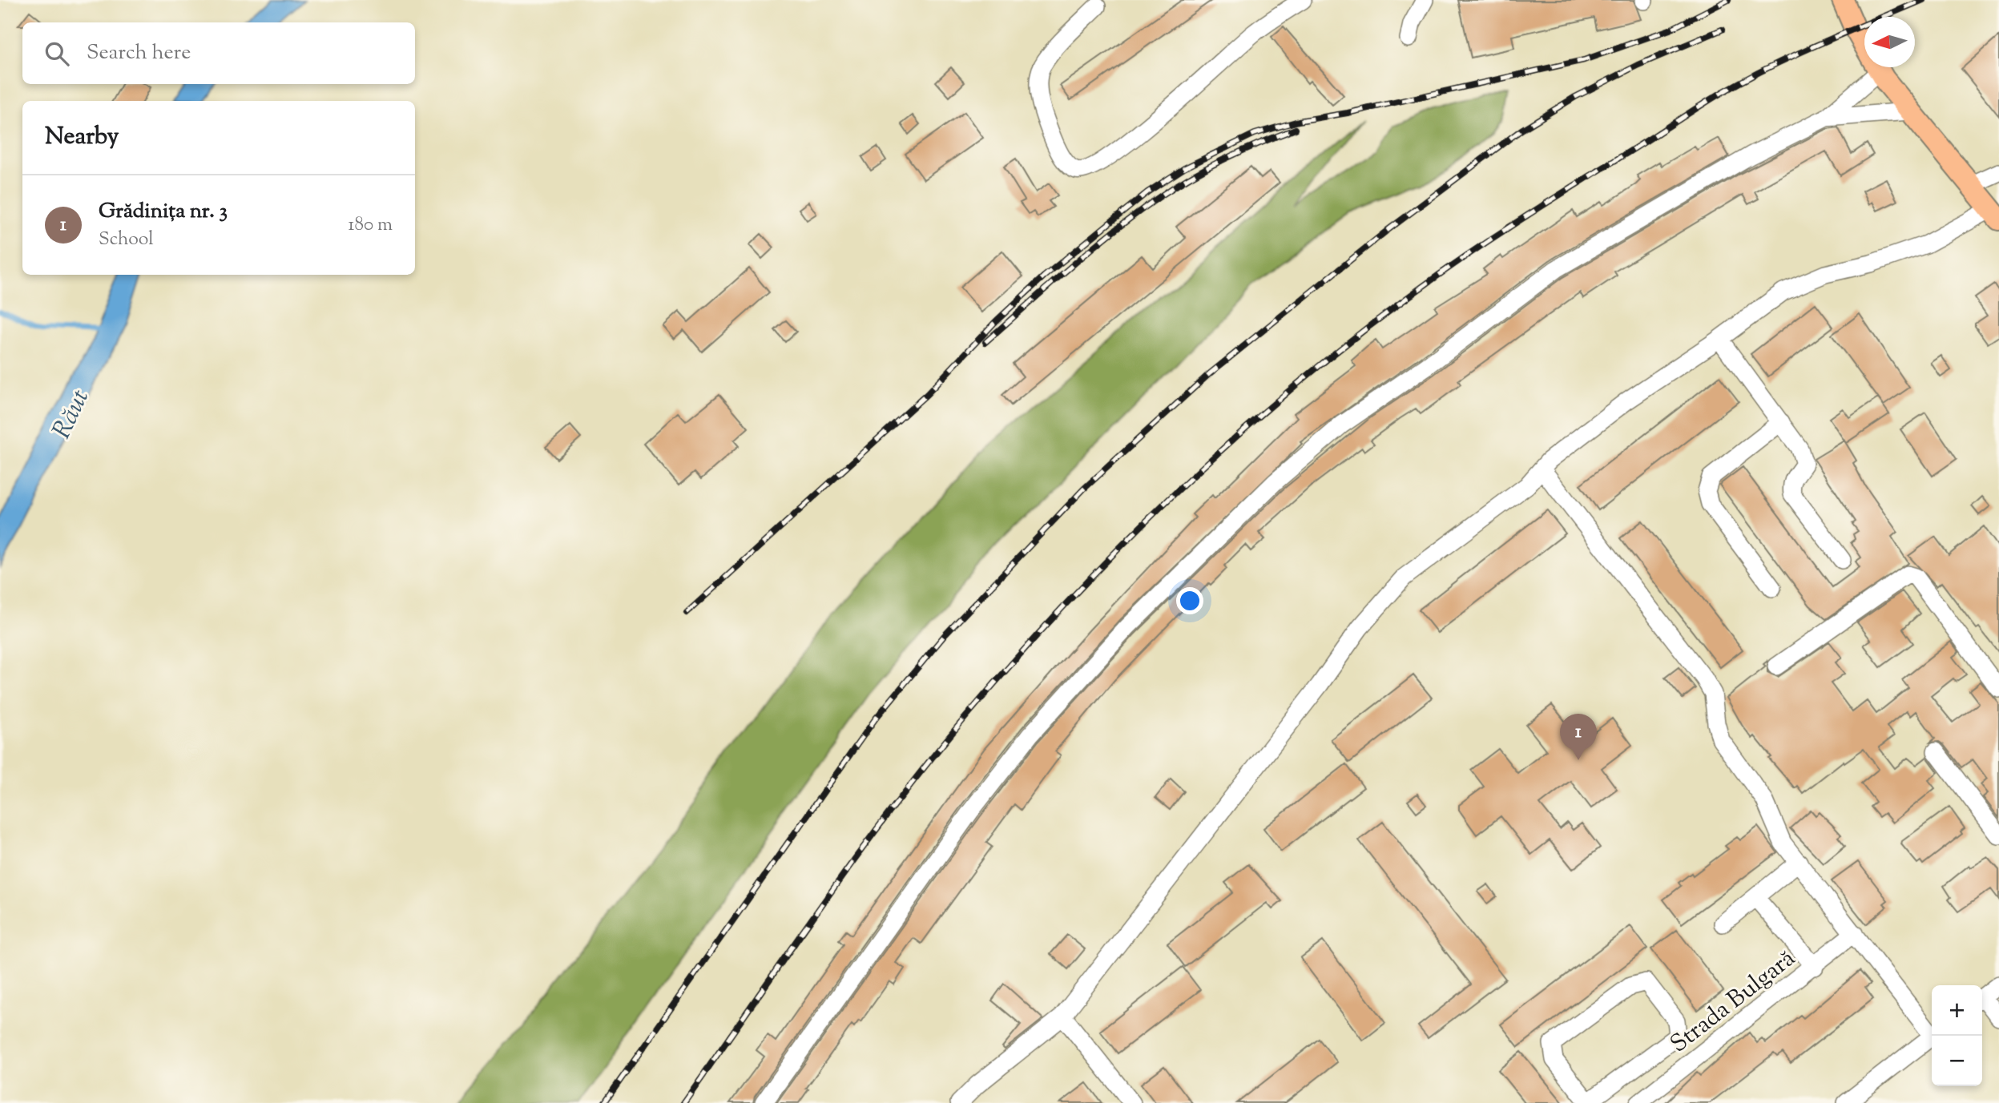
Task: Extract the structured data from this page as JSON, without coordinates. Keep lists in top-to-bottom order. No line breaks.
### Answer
{"streets":{"street":["Strada Bulgară"]},"water":["Răut"],"north":"left","page":{"search":"Search here","heading":"Nearby","list":[{"mark":"1","name":"Grădinița nr. 3","note":"School","value":"180 m"}],"pins":"1","map_buttons":["+","−"]}}
